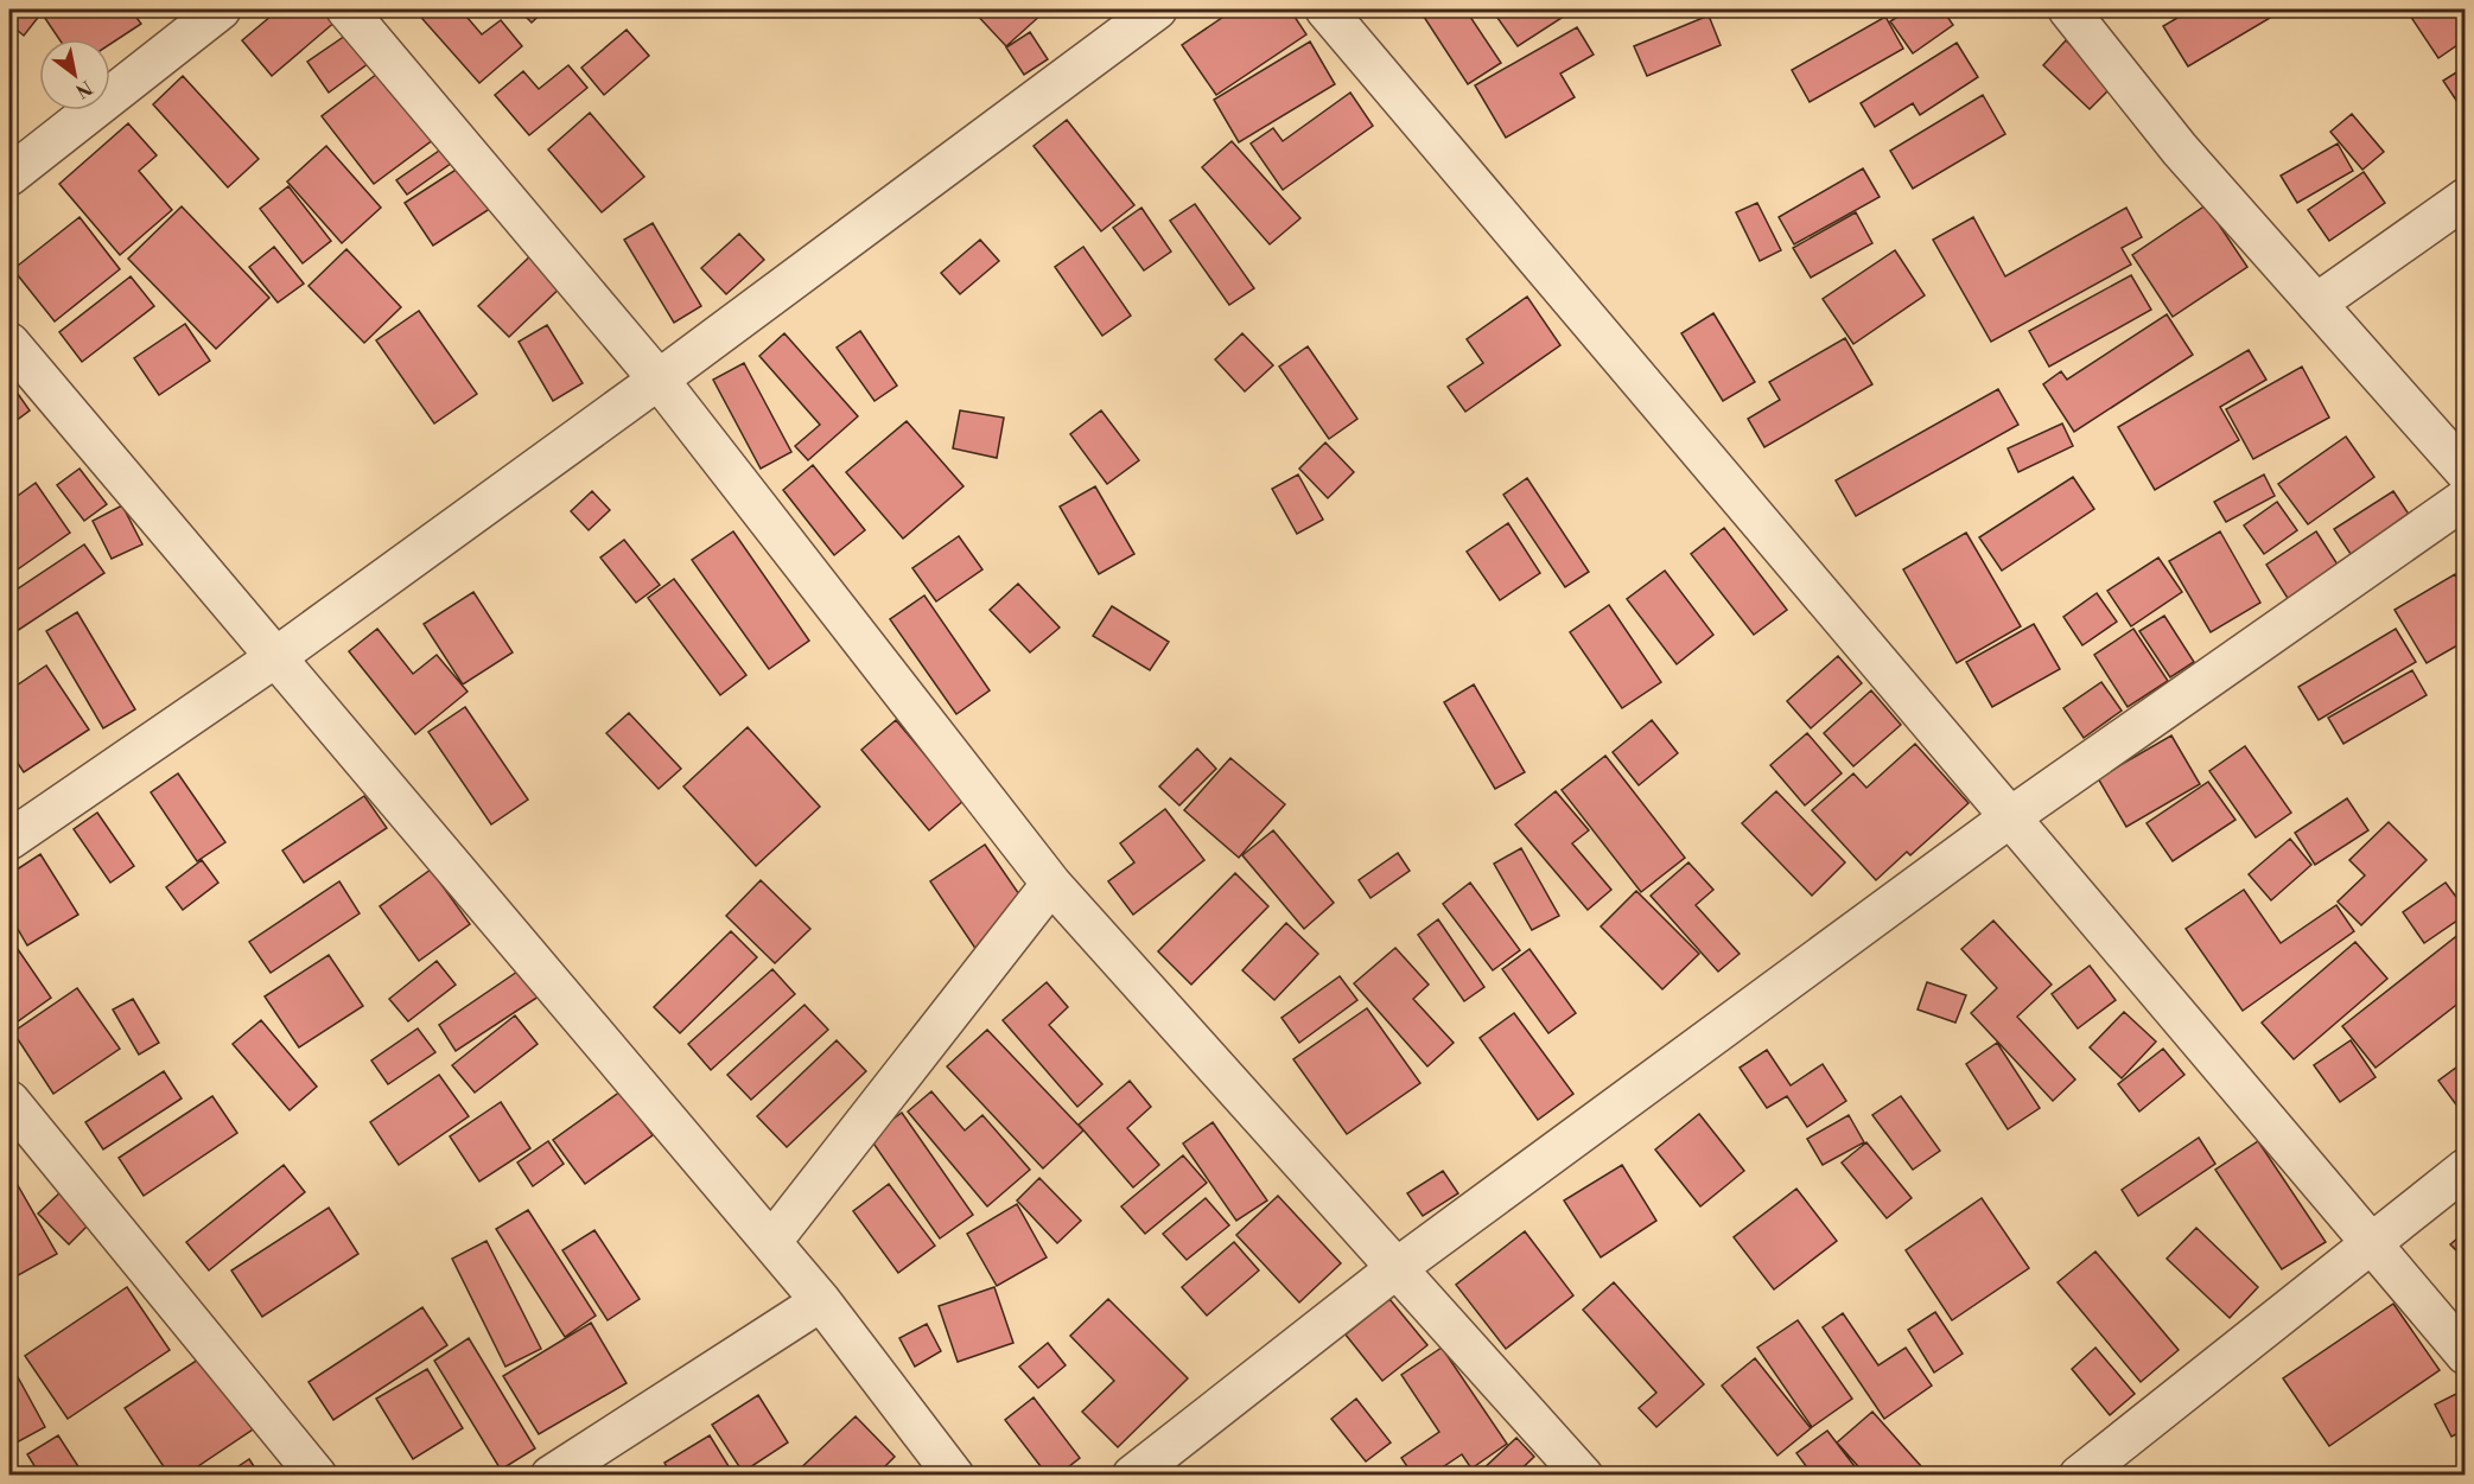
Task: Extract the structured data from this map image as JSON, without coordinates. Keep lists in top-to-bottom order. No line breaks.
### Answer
{"north":"bottom right"}
